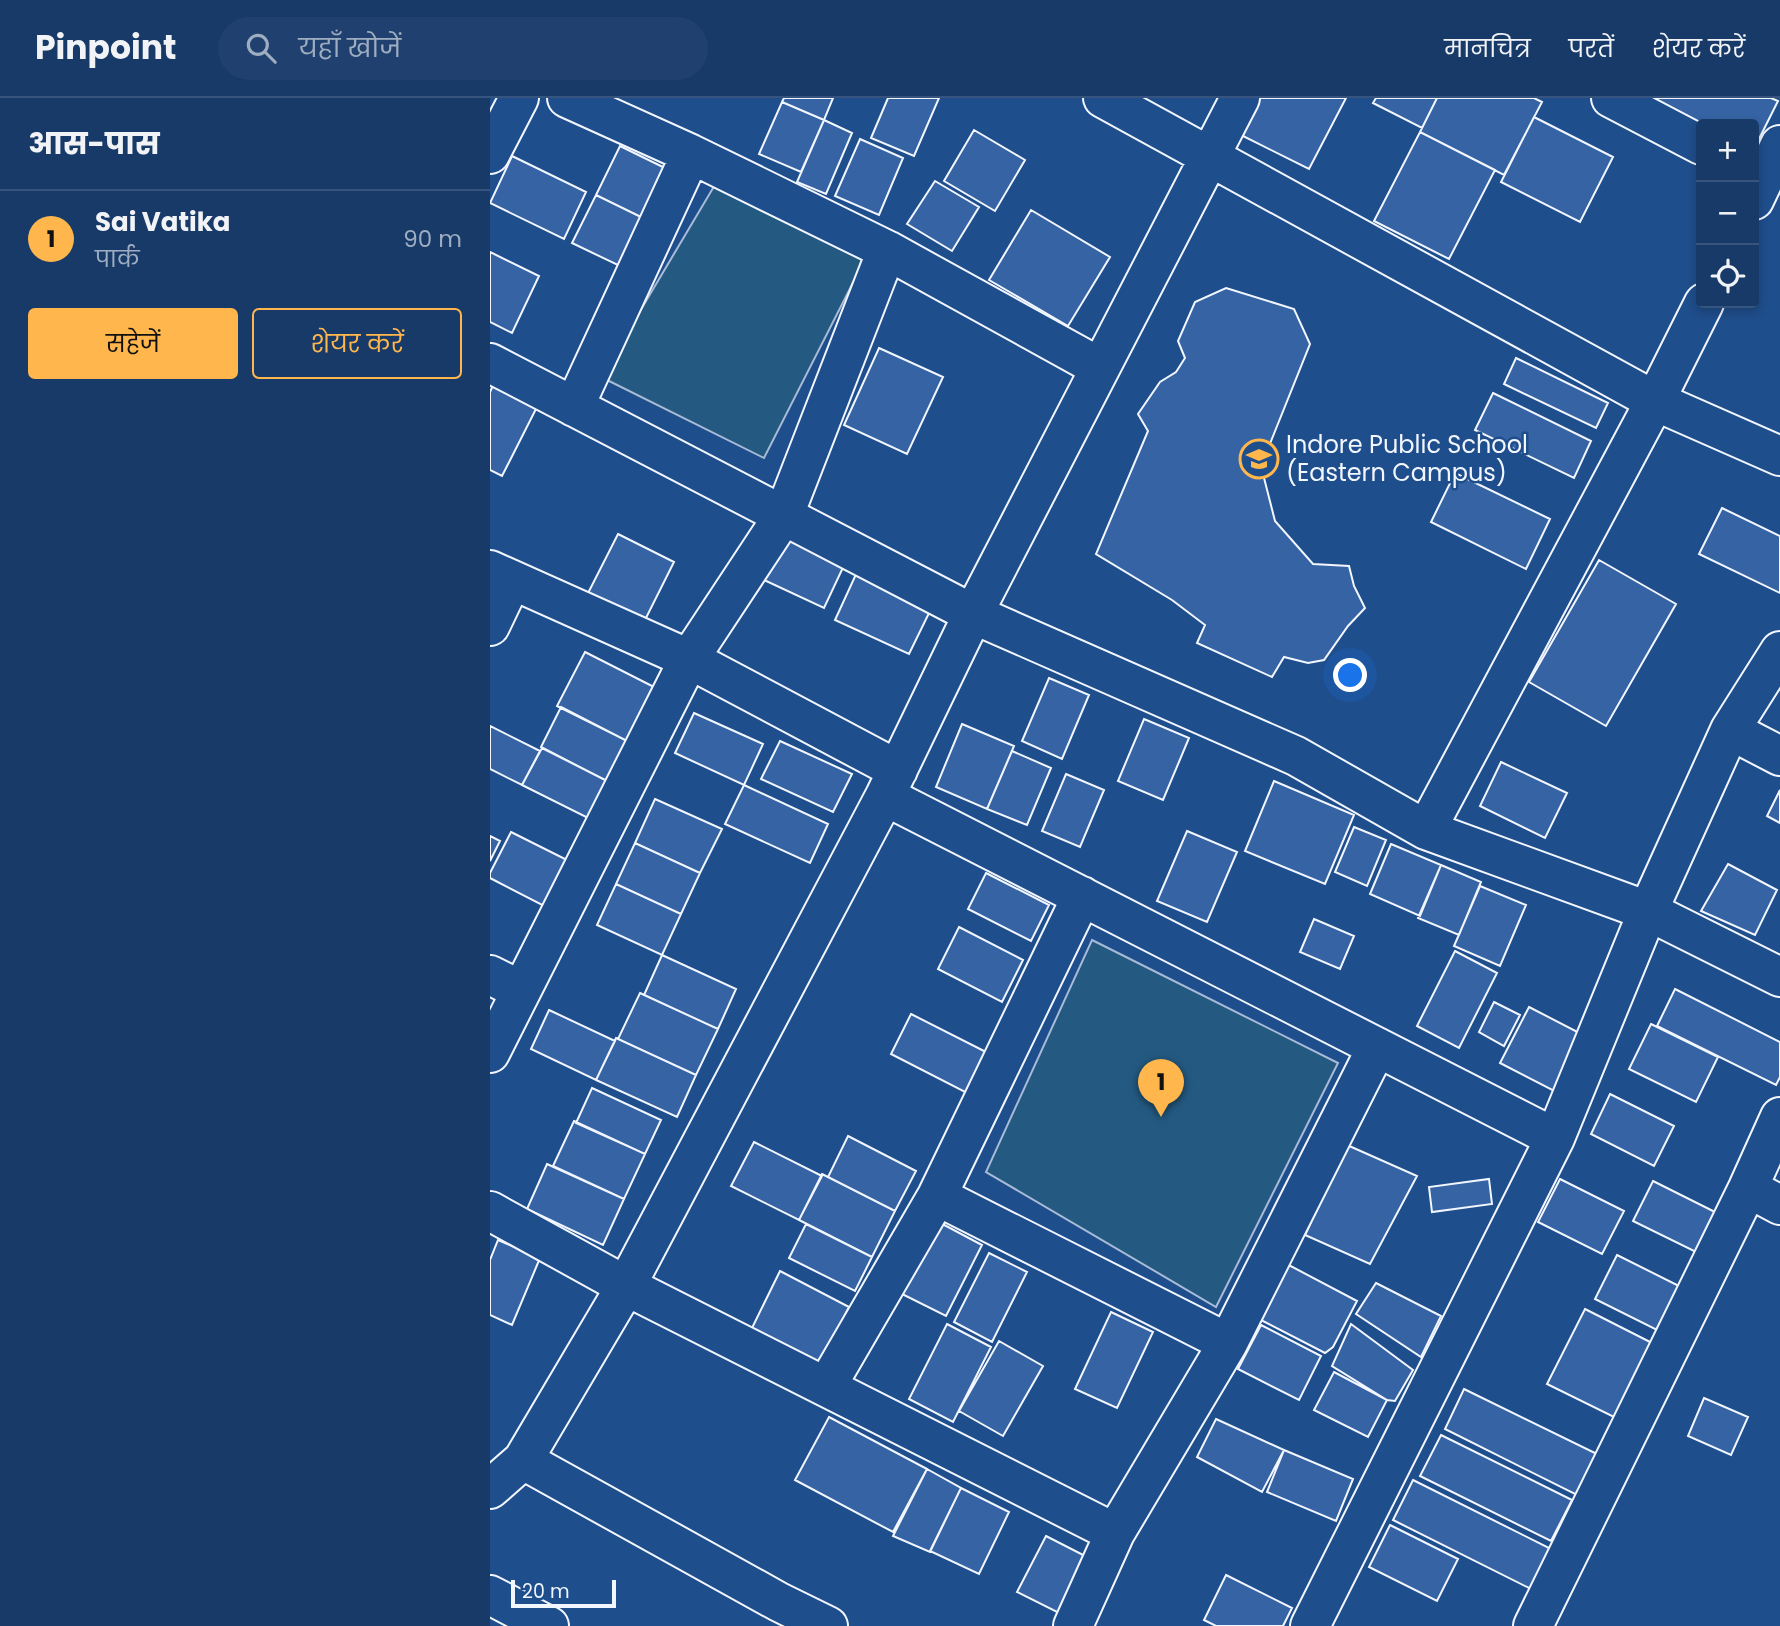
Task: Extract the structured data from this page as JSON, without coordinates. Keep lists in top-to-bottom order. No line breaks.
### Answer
{"places":{"school or university":["Indore Public School (Eastern Campus)"]},"scale_bar":"20 m","page":{"header":"Pinpoint","search":"यहाँ खोजें","nav":["मानचित्र","परतें","शेयर करें"],"heading":"आस-पास","map_buttons":["+","−"],"list":[{"mark":"1","name":"Sai Vatika","note":"पार्क","value":"90 m"}],"buttons":["सहेजें","शेयर करें"],"pins":"1","scale":"20 m"}}
